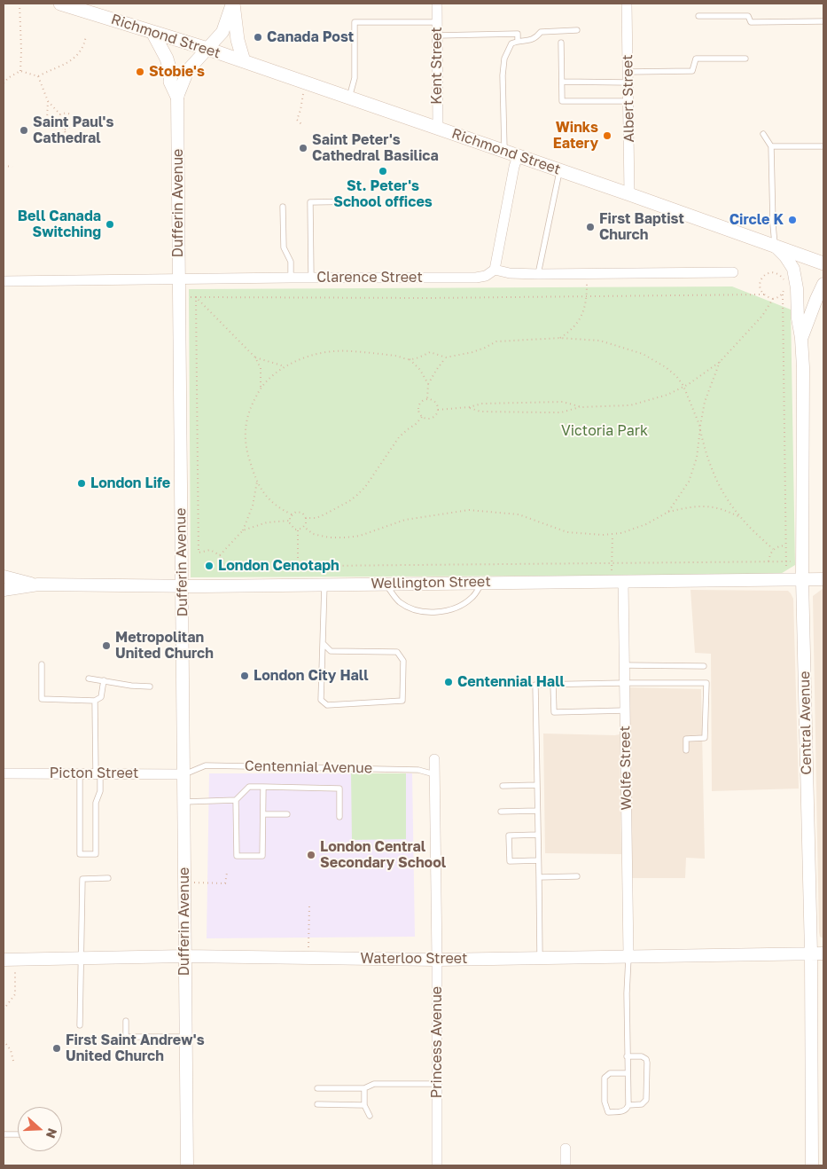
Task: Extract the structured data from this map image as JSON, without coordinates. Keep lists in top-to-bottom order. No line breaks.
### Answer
{"streets":{"main road":["Richmond Street"],"street":["Kent Street","Albert Street","Dufferin Avenue","Clarence Street","Wellington Street","Central Avenue","Wolfe Street","Picton Street","Waterloo Street","Princess Avenue"],"lane":["Centennial Avenue"]},"crossings":[["Richmond Street","Kent Street"],["Richmond Street","Albert Street"],["Richmond Street","Dufferin Avenue"],["Dufferin Avenue","Clarence Street"],["Dufferin Avenue","Wellington Street"],["Dufferin Avenue","Centennial Avenue"],["Dufferin Avenue","Picton Street"],["Dufferin Avenue","Waterloo Street"],["Wellington Street","Central Avenue"],["Wellington Street","Wolfe Street"],["Central Avenue","Waterloo Street"],["Centennial Avenue","Picton Street"],["Centennial Avenue","Princess Avenue"],["Wolfe Street","Waterloo Street"],["Waterloo Street","Princess Avenue"]],"parks":["Victoria Park"],"places":["Canada Post","Stobie's","Saint Paul's Cathedral","Winks Eatery","Saint Peter's Cathedral Basilica","St. Peter's School offices","Circle K","Bell Canada Switching","First Baptist Church","London Life","London Cenotaph","Metropolitan United Church","London City Hall","Centennial Hall","London Central Secondary School","First Saint Andrew's United Church"],"north":"right"}
